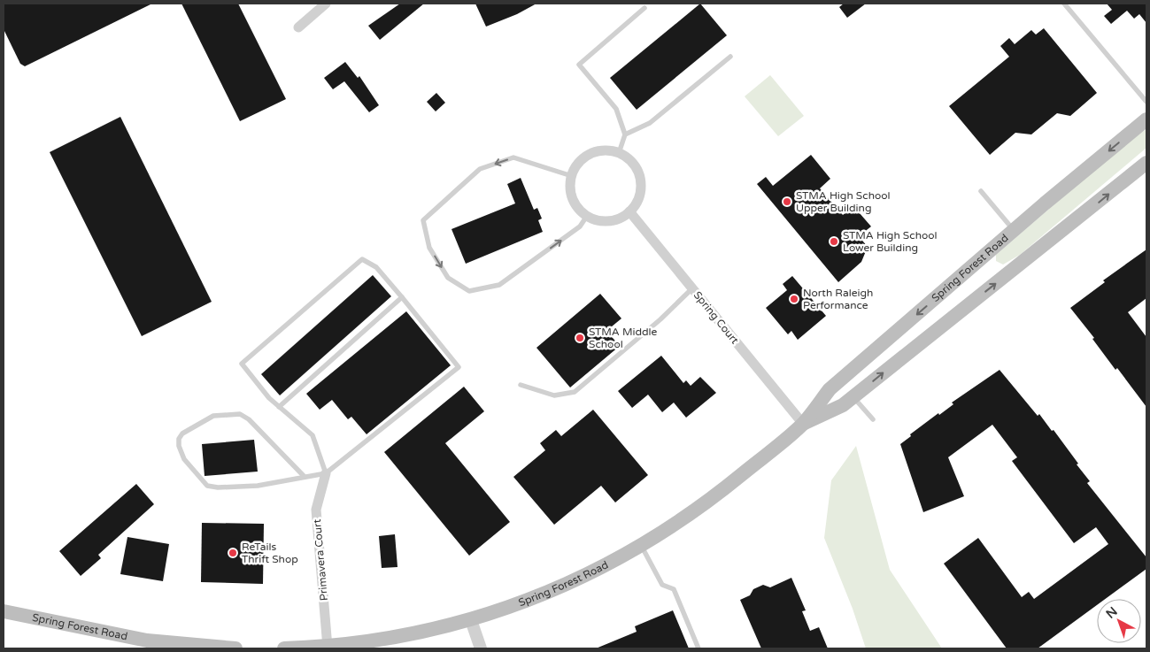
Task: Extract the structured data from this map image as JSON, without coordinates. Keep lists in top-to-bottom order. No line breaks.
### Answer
{"streets":{"main road":["Spring Forest Road"],"street":["Spring Court","Primavera Court"]},"crossings":[["Spring Forest Road","Spring Court"],["Spring Forest Road","Primavera Court"]],"places":["STMA High School Upper Building","STMA High School Lower Building","North Raleigh Performance","STMA Middle School","ReTails Thrift Shop"],"north":"top left"}
